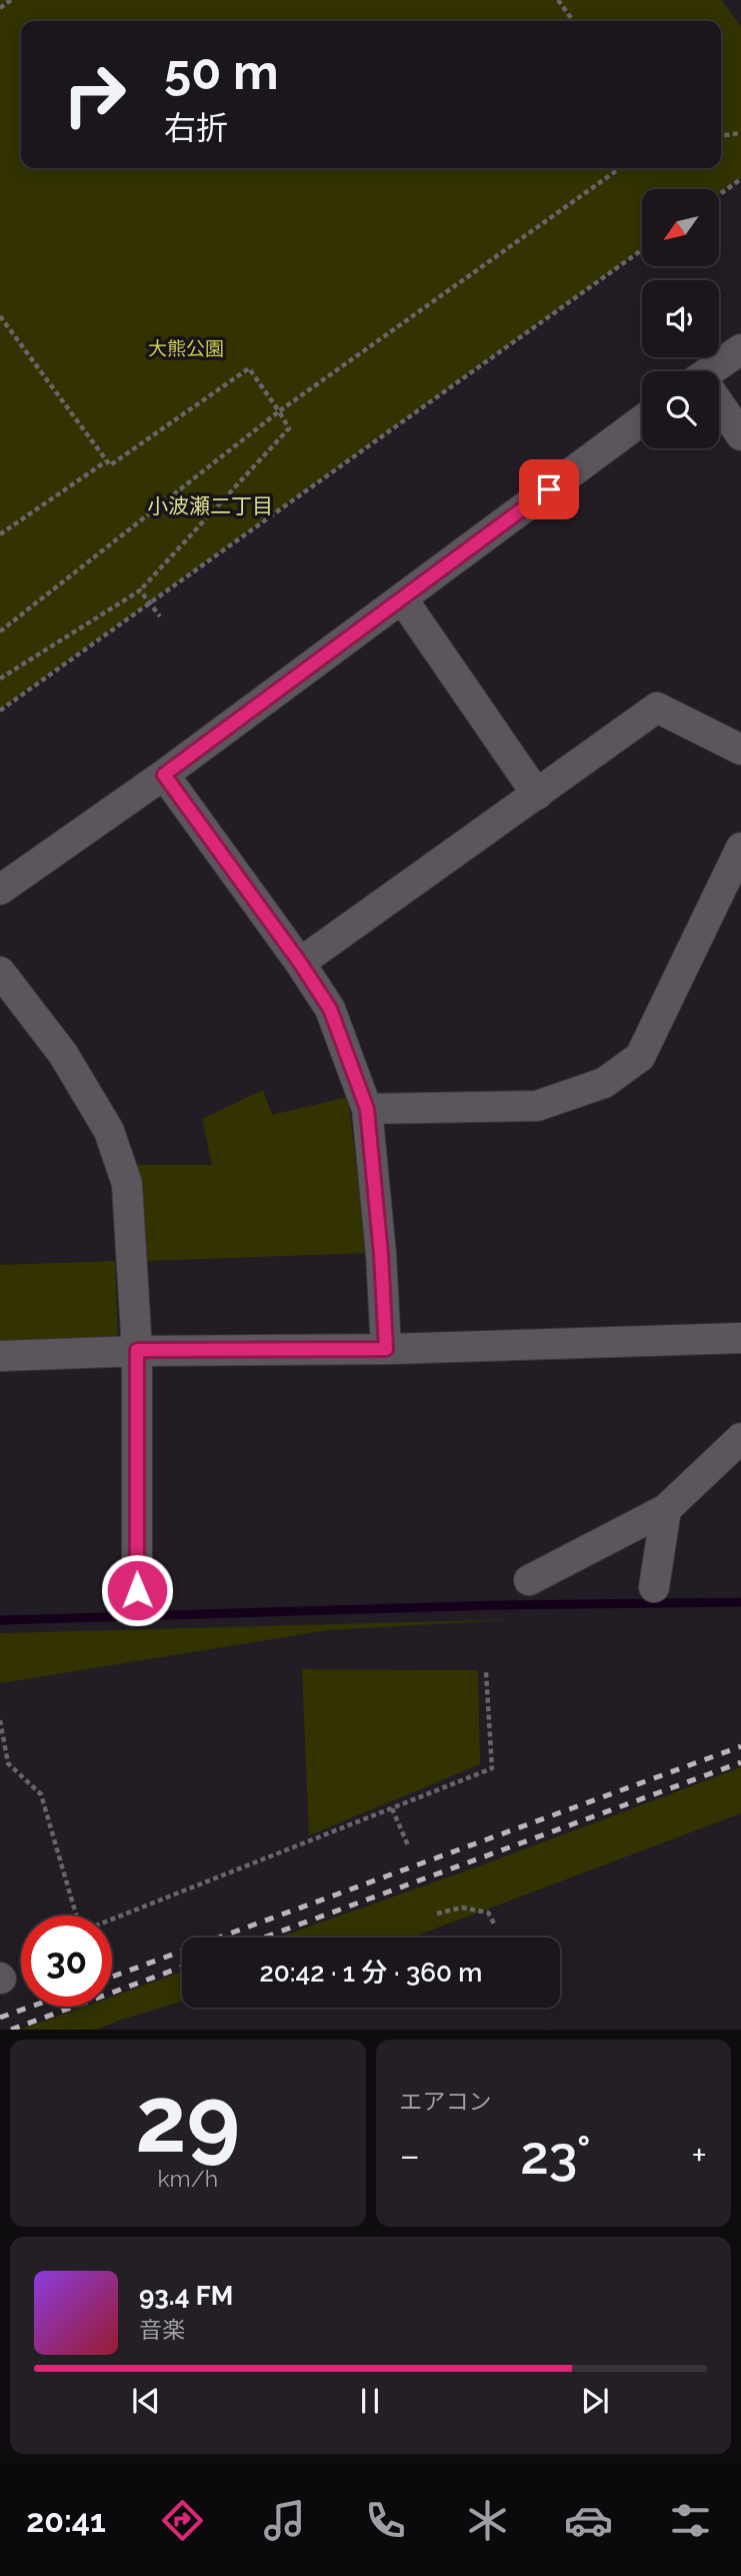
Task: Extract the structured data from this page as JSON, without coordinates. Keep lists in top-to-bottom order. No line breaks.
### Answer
{"districts":["小波瀬二丁目"],"parks":["大熊公園"],"north":"bottom left","page":{"turn":["50 m","右折"],"limit":"30","trip":"20:42 · 1 分 · 360 m","tile":[["29","km/h"],"エアコン"],"heat":["−","23°","+"],"song":["93.4 FM","音楽"],"tabs":"20:41"}}
